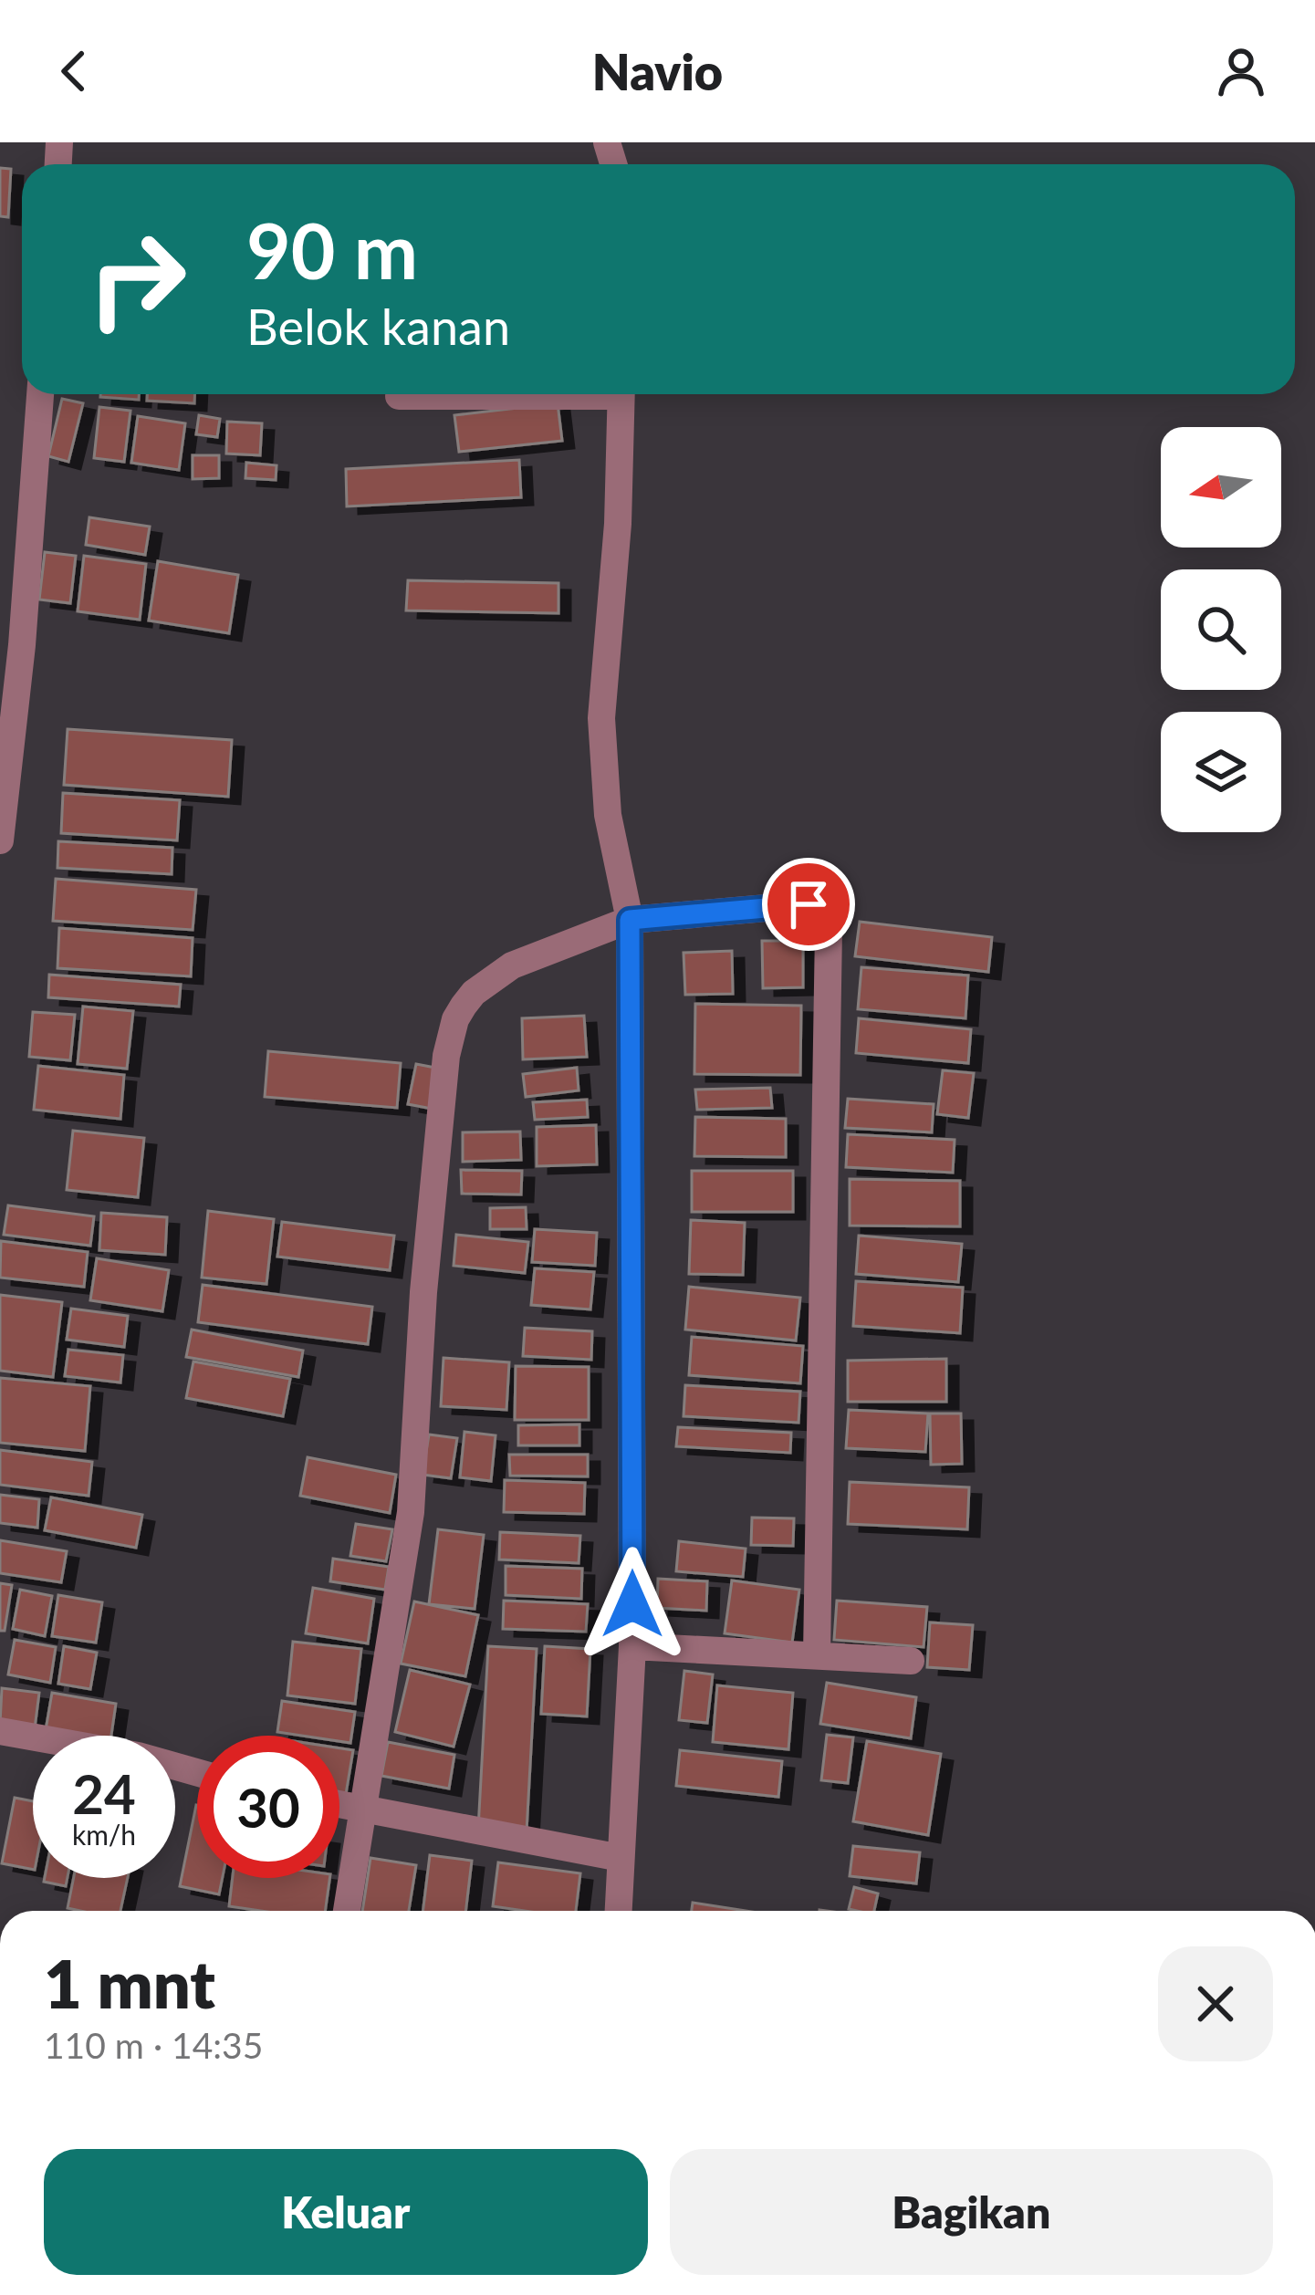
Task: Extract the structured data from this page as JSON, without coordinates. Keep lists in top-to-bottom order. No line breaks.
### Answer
{"north":"left","page":{"header":"Navio","turn":["90 m","Belok kanan"],"speed":"24 km/h","limit":"30","heading":["1 mnt","110 m · 14:35"],"buttons":["Keluar","Bagikan"]}}
